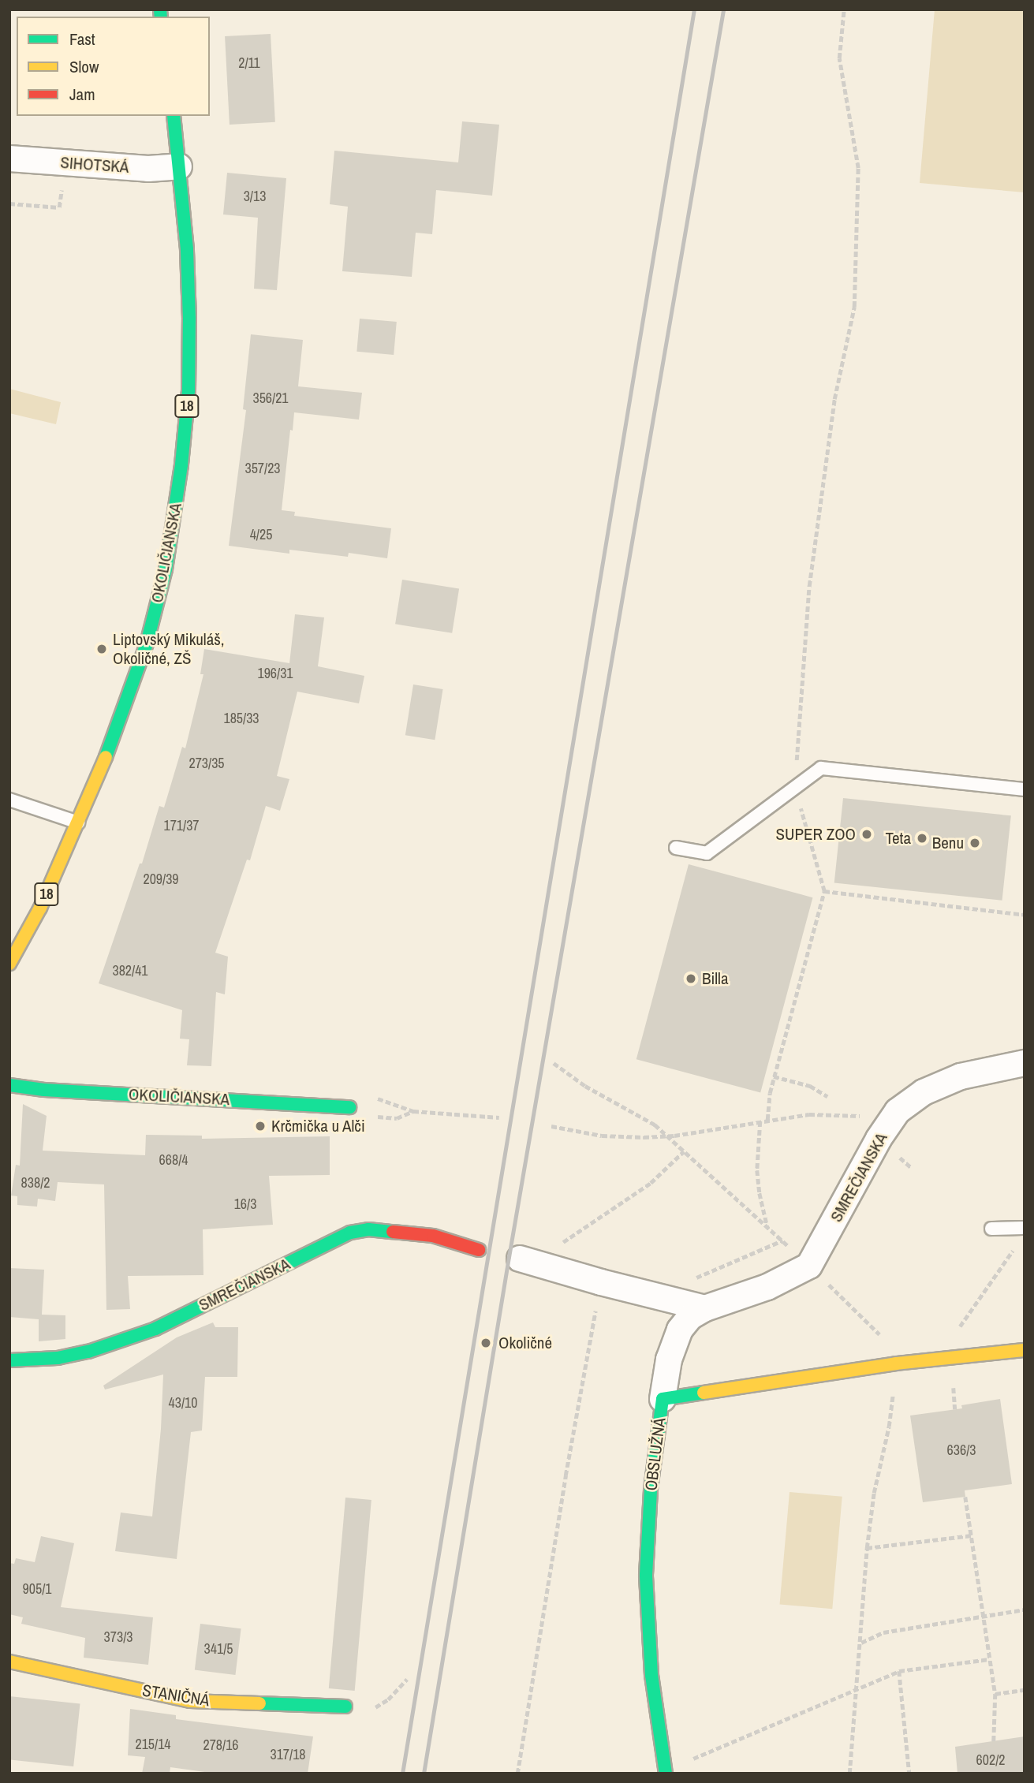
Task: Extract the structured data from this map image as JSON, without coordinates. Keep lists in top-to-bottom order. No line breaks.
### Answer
{"streets":{"street":["SIHOTSKÁ","18","OKOLIČIANSKA","SMREČIANSKA","OBSLUŽNÁ","STANIČNÁ"]},"crossings":[["SIHOTSKÁ","OKOLIČIANSKA"]],"places":["Liptovský Mikuláš, Okoličné, ZŠ","SUPER ZOO","Teta","Benu","Billa","Krčmička u Alči","Okoličné"],"house_numbers":["2/11","3/13","356/21","357/23","4/25","196/31","185/33","273/35","171/37","209/39","382/41","668/4","838/2","16/3","43/10","636/3","905/1","373/3","341/5","215/14","278/16","317/18","602/2"],"legend":["Fast","Slow","Jam"]}
